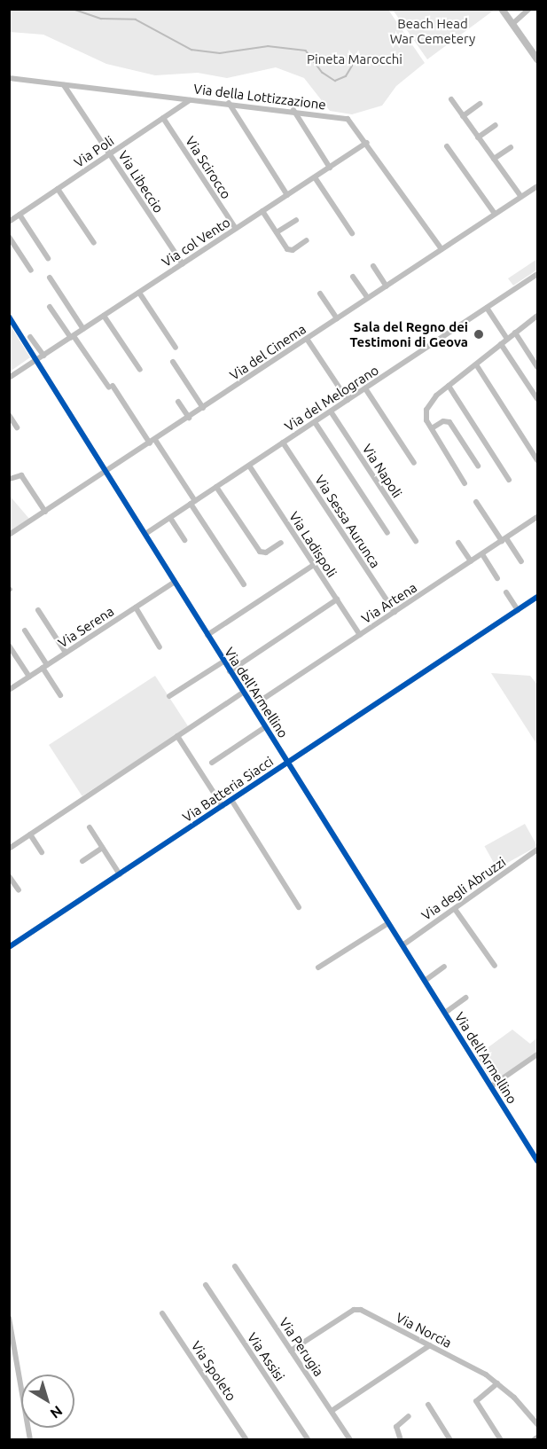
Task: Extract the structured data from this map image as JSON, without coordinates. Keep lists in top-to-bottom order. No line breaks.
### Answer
{"streets":{"street":["Via della Lottizzazione","Via Poli","Via Scirocco","Via Libeccio","Via col Vento","Via del Cinema","Via del Melograno","Via Napoli","Via Sessa Aurunca","Via Ladispoli","Via Artena","Via Serena","Via dell'Armellino","Via Batteria Siacci","Via degli Abruzzi","Via Norcia","Via Perugia","Via Assisi","Via Spoleto"]},"crossings":[["Via della Lottizzazione","Via Poli"],["Via della Lottizzazione","Via Libeccio"],["Via della Lottizzazione","Via col Vento"],["Via della Lottizzazione","Via del Cinema"],["Via Poli","Via Scirocco"],["Via Poli","Via Libeccio"],["Via Scirocco","Via col Vento"],["Via Libeccio","Via col Vento"],["Via col Vento","Via dell'Armellino"],["Via del Cinema","Via dell'Armellino"],["Via del Melograno","Via Napoli"],["Via del Melograno","Via Sessa Aurunca"],["Via del Melograno","Via Ladispoli"],["Via del Melograno","Via dell'Armellino"],["Via Sessa Aurunca","Via Artena"],["Via Ladispoli","Via Artena"],["Via Artena","Via dell'Armellino"],["Via Serena","Via dell'Armellino"],["Via dell'Armellino","Via Batteria Siacci"],["Via dell'Armellino","Via degli Abruzzi"],["Via Norcia","Via Perugia"]],"parks":["Beach Head War Cemetery","Pineta Marocchi"],"places":["Sala del Regno dei Testimoni di Geova"],"north":"bottom right"}
